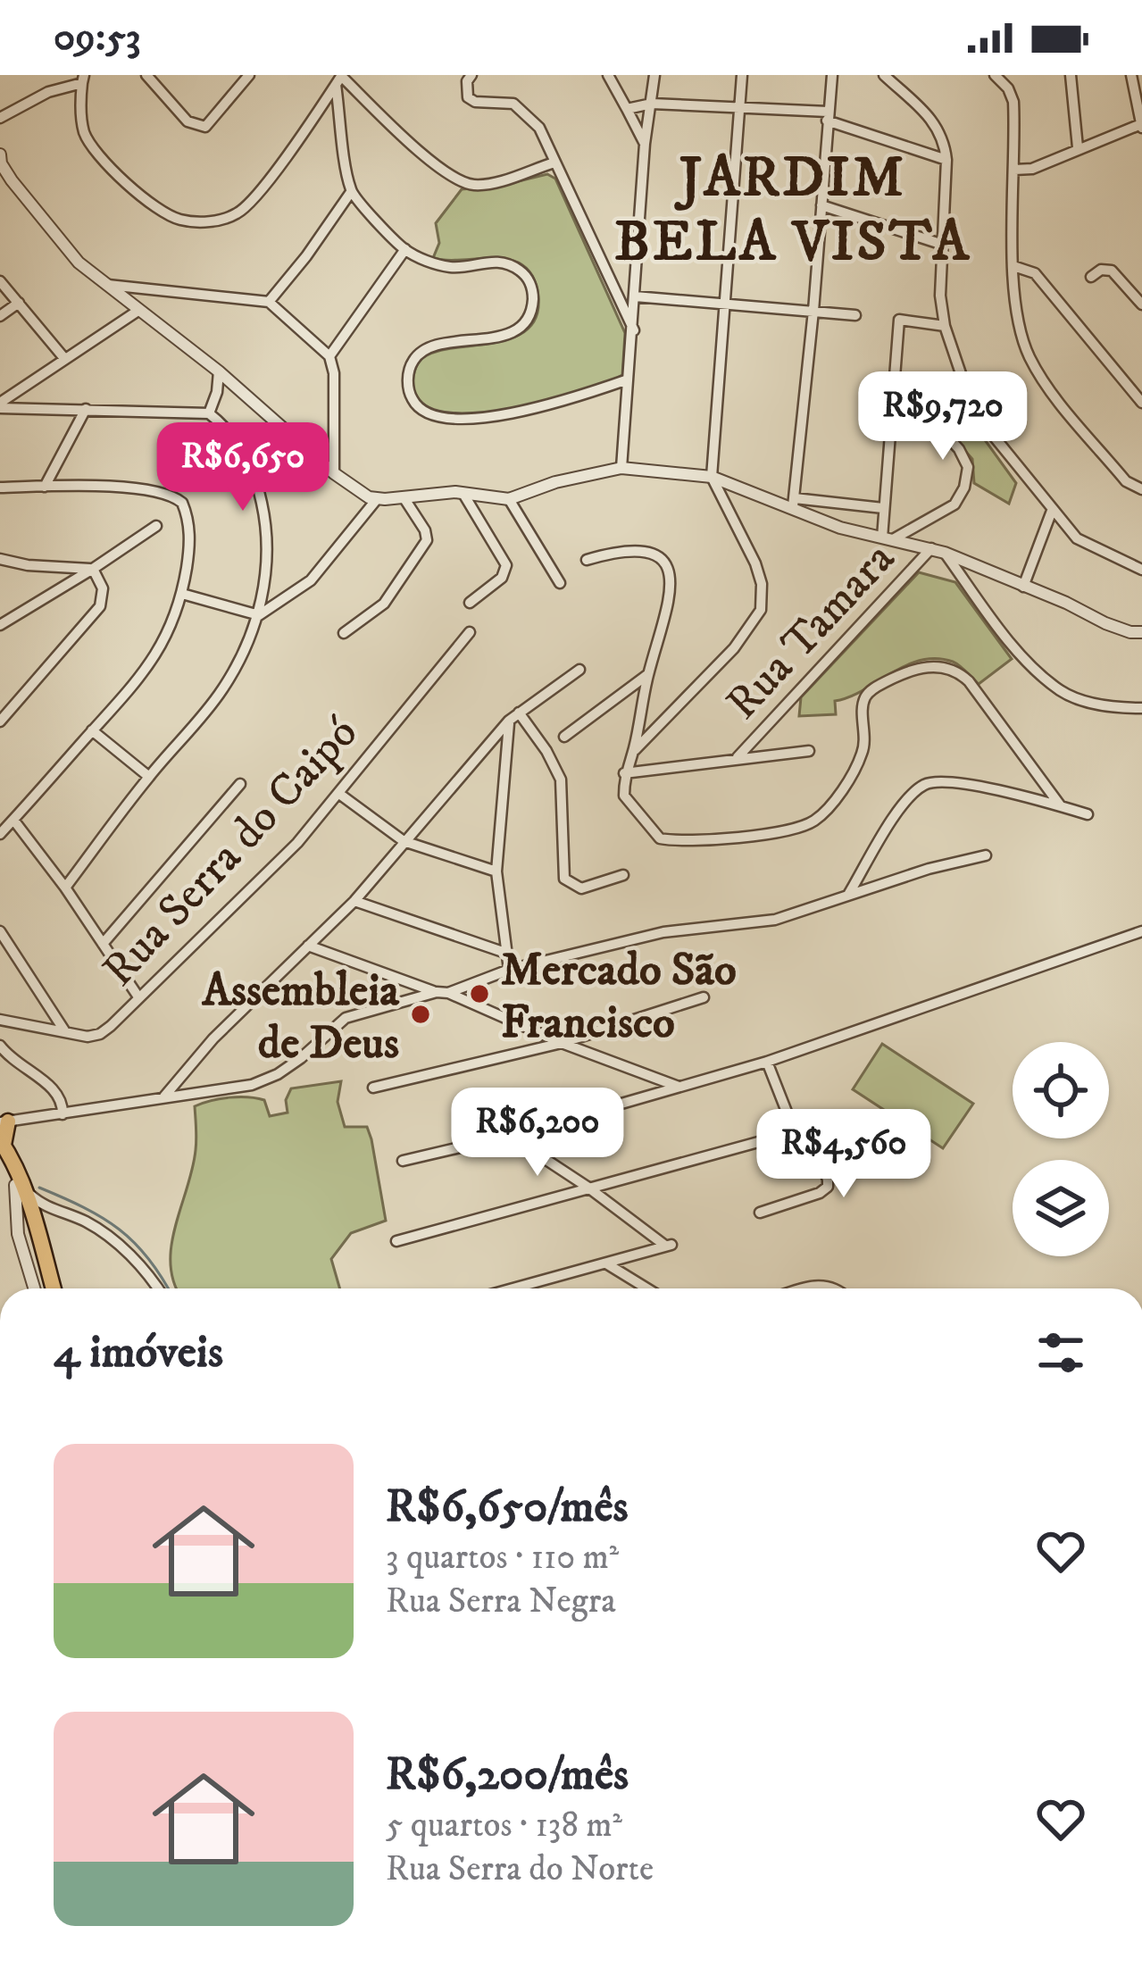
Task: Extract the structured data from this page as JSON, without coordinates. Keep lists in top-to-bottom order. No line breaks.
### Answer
{"streets":{"street":["Rua Tamara","Rua Serra do Caipó"]},"districts":["JARDIM BELA VISTA"],"places":["Mercado São Francisco","Assembleia de Deus"],"page":{"status":"09:53","price":["R$9,720","R$6,650","R$6,200","R$4,560"],"heading":"4 imóveis","list":[{"name":"R$6,650/mês","note":"3 quartos · 110 m² · Rua Serra Negra"},{"name":"R$6,200/mês","note":"5 quartos · 138 m² · Rua Serra do Norte"}]}}
